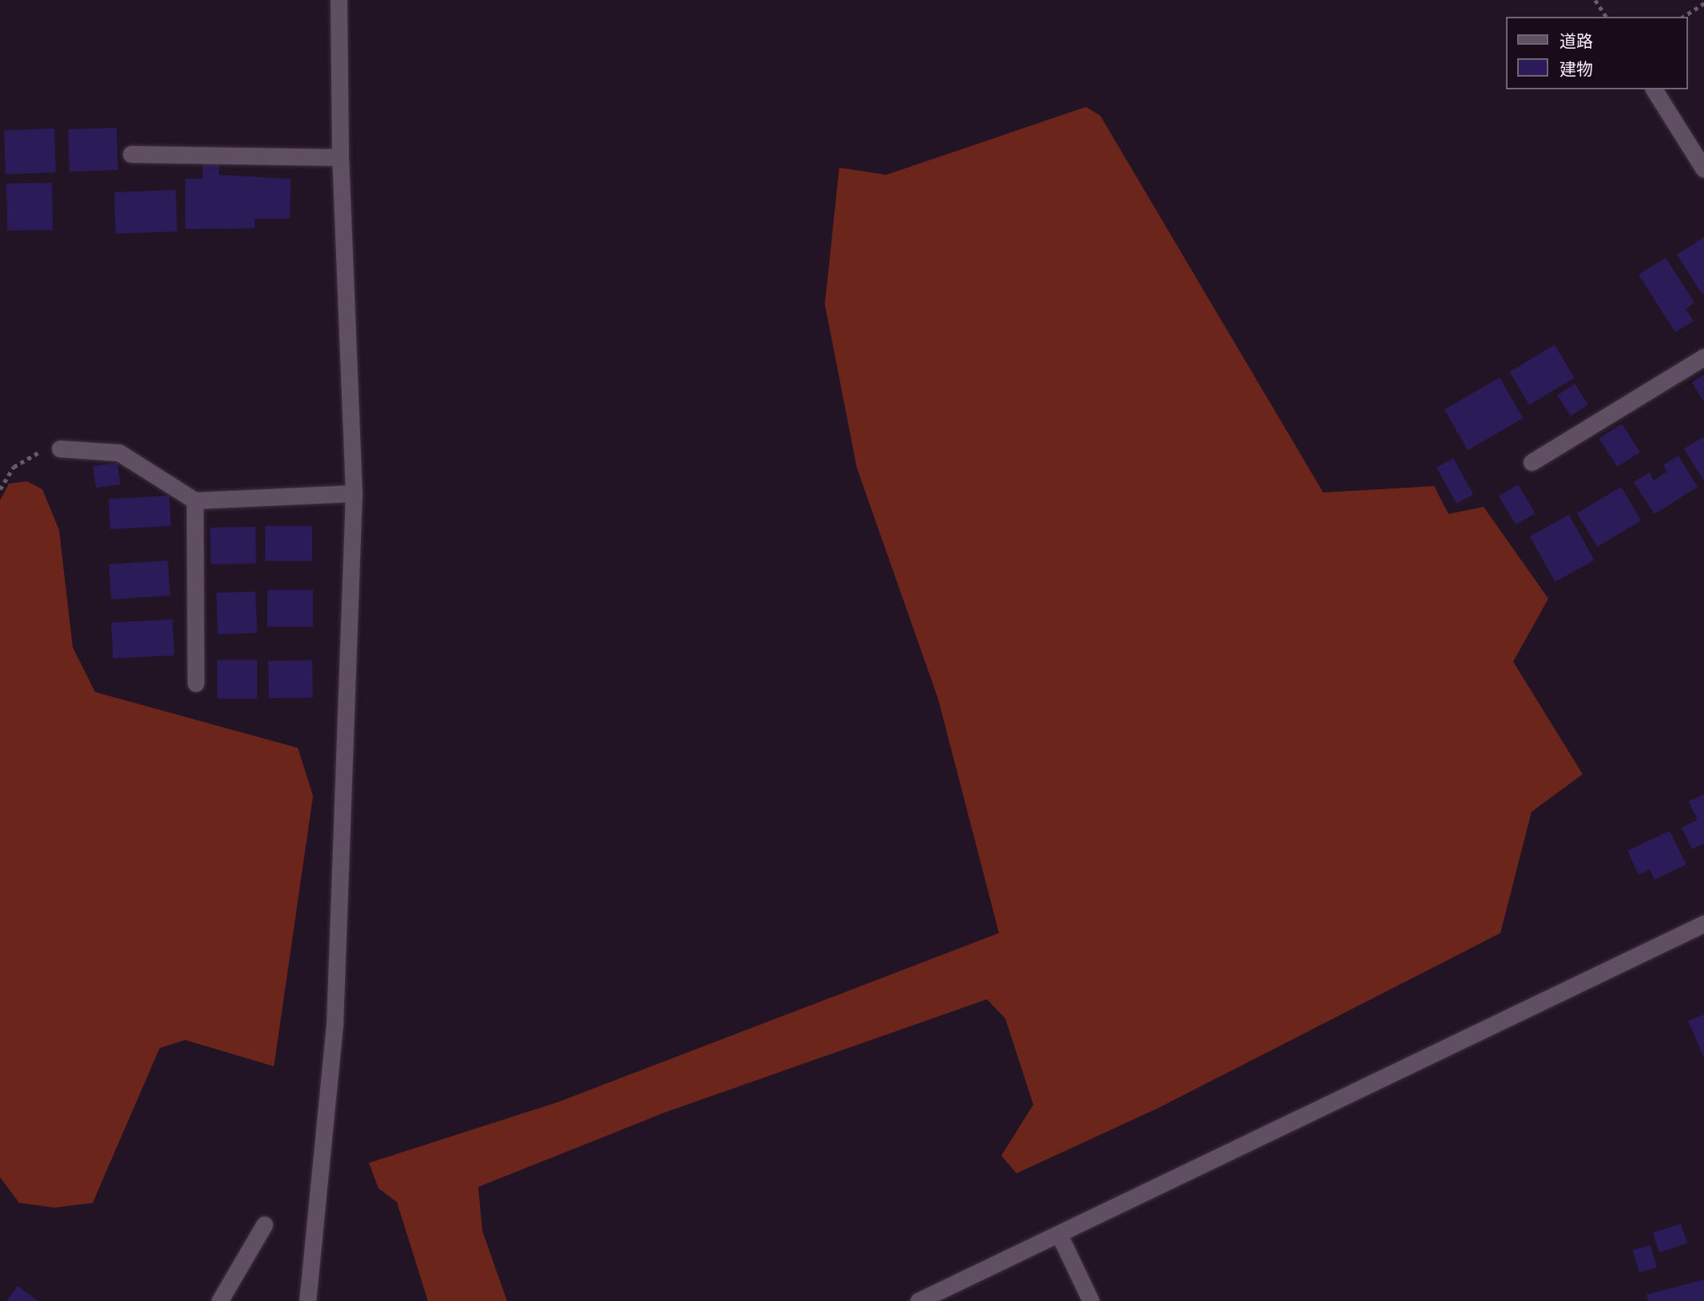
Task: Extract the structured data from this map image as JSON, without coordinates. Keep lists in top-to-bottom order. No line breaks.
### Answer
{"legend":["道路","建物"]}
